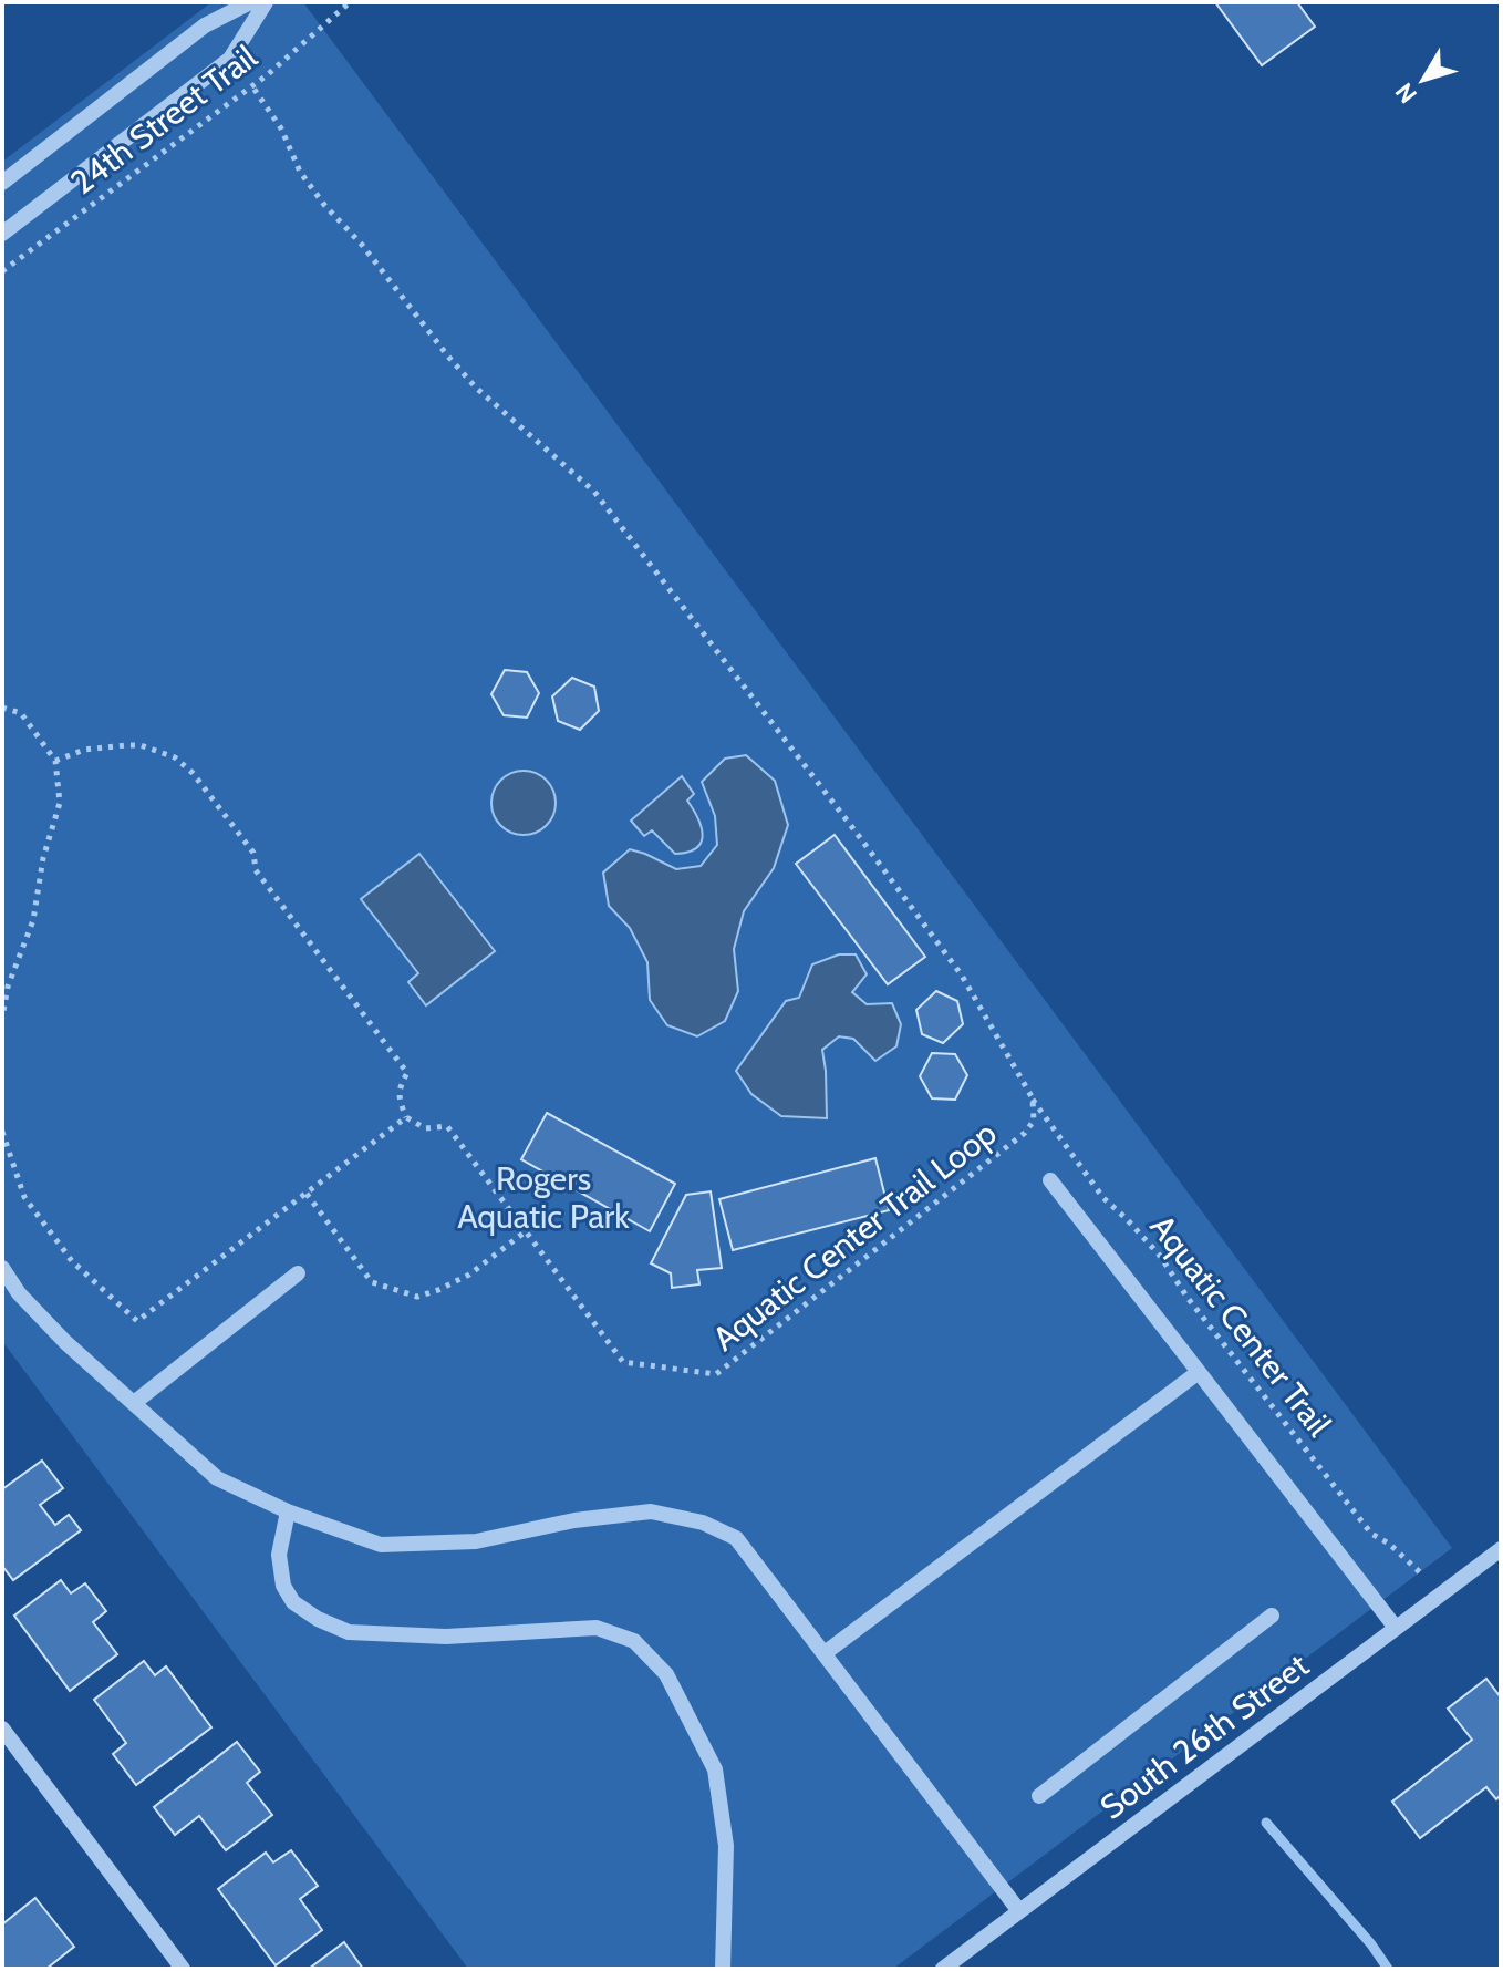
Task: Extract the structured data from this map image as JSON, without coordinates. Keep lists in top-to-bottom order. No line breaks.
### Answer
{"streets":{"street":["South 26th Street"],"path":["24th Street Trail","Aquatic Center Trail Loop","Aquatic Center Trail"]},"crossings":[["Aquatic Center Trail Loop","Aquatic Center Trail"]],"parks":["Rogers Aquatic Park"],"north":"bottom left"}
